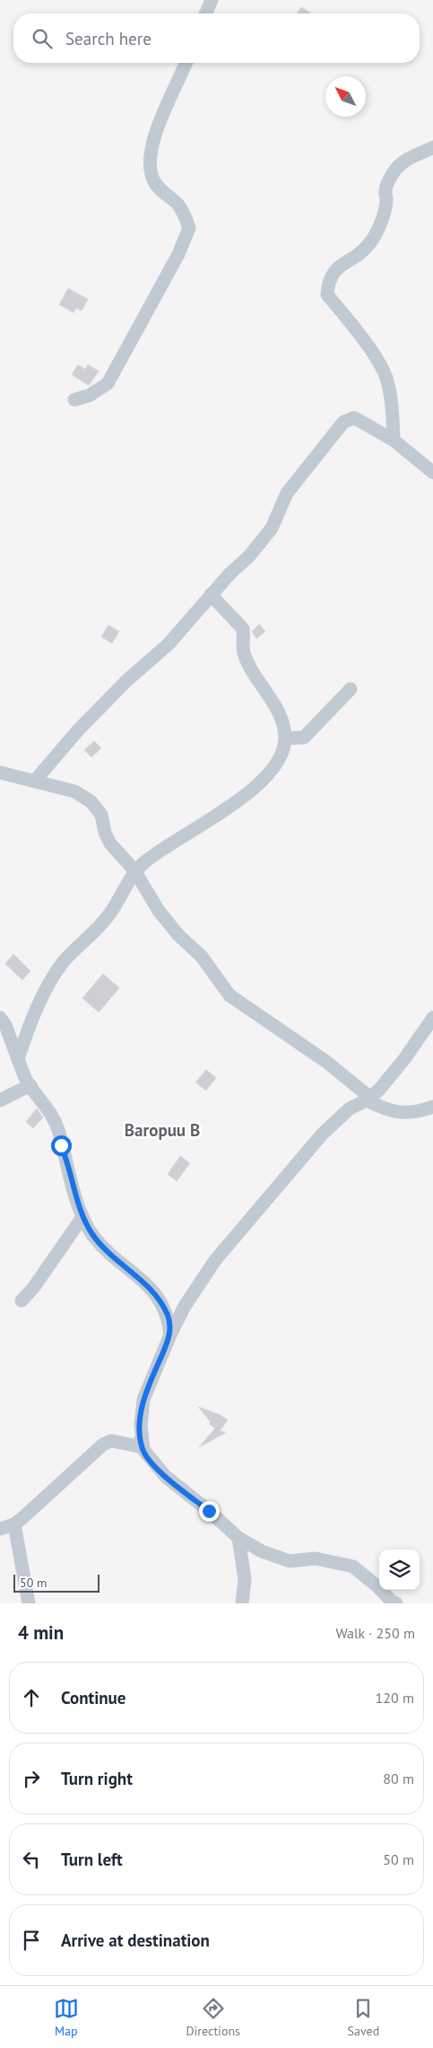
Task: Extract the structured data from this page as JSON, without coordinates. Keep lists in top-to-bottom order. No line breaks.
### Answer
{"districts":["Baropuu B"],"scale_bar":"50 m","north":"top left","page":{"search":"Search here","scale":"50 m","heading":["4 min","Walk · 250 m"],"list":[["Continue","120 m"],["Turn right","80 m"],["Turn left","50 m"],"Arrive at destination"],"nav":["Map","Directions","Saved"]}}
